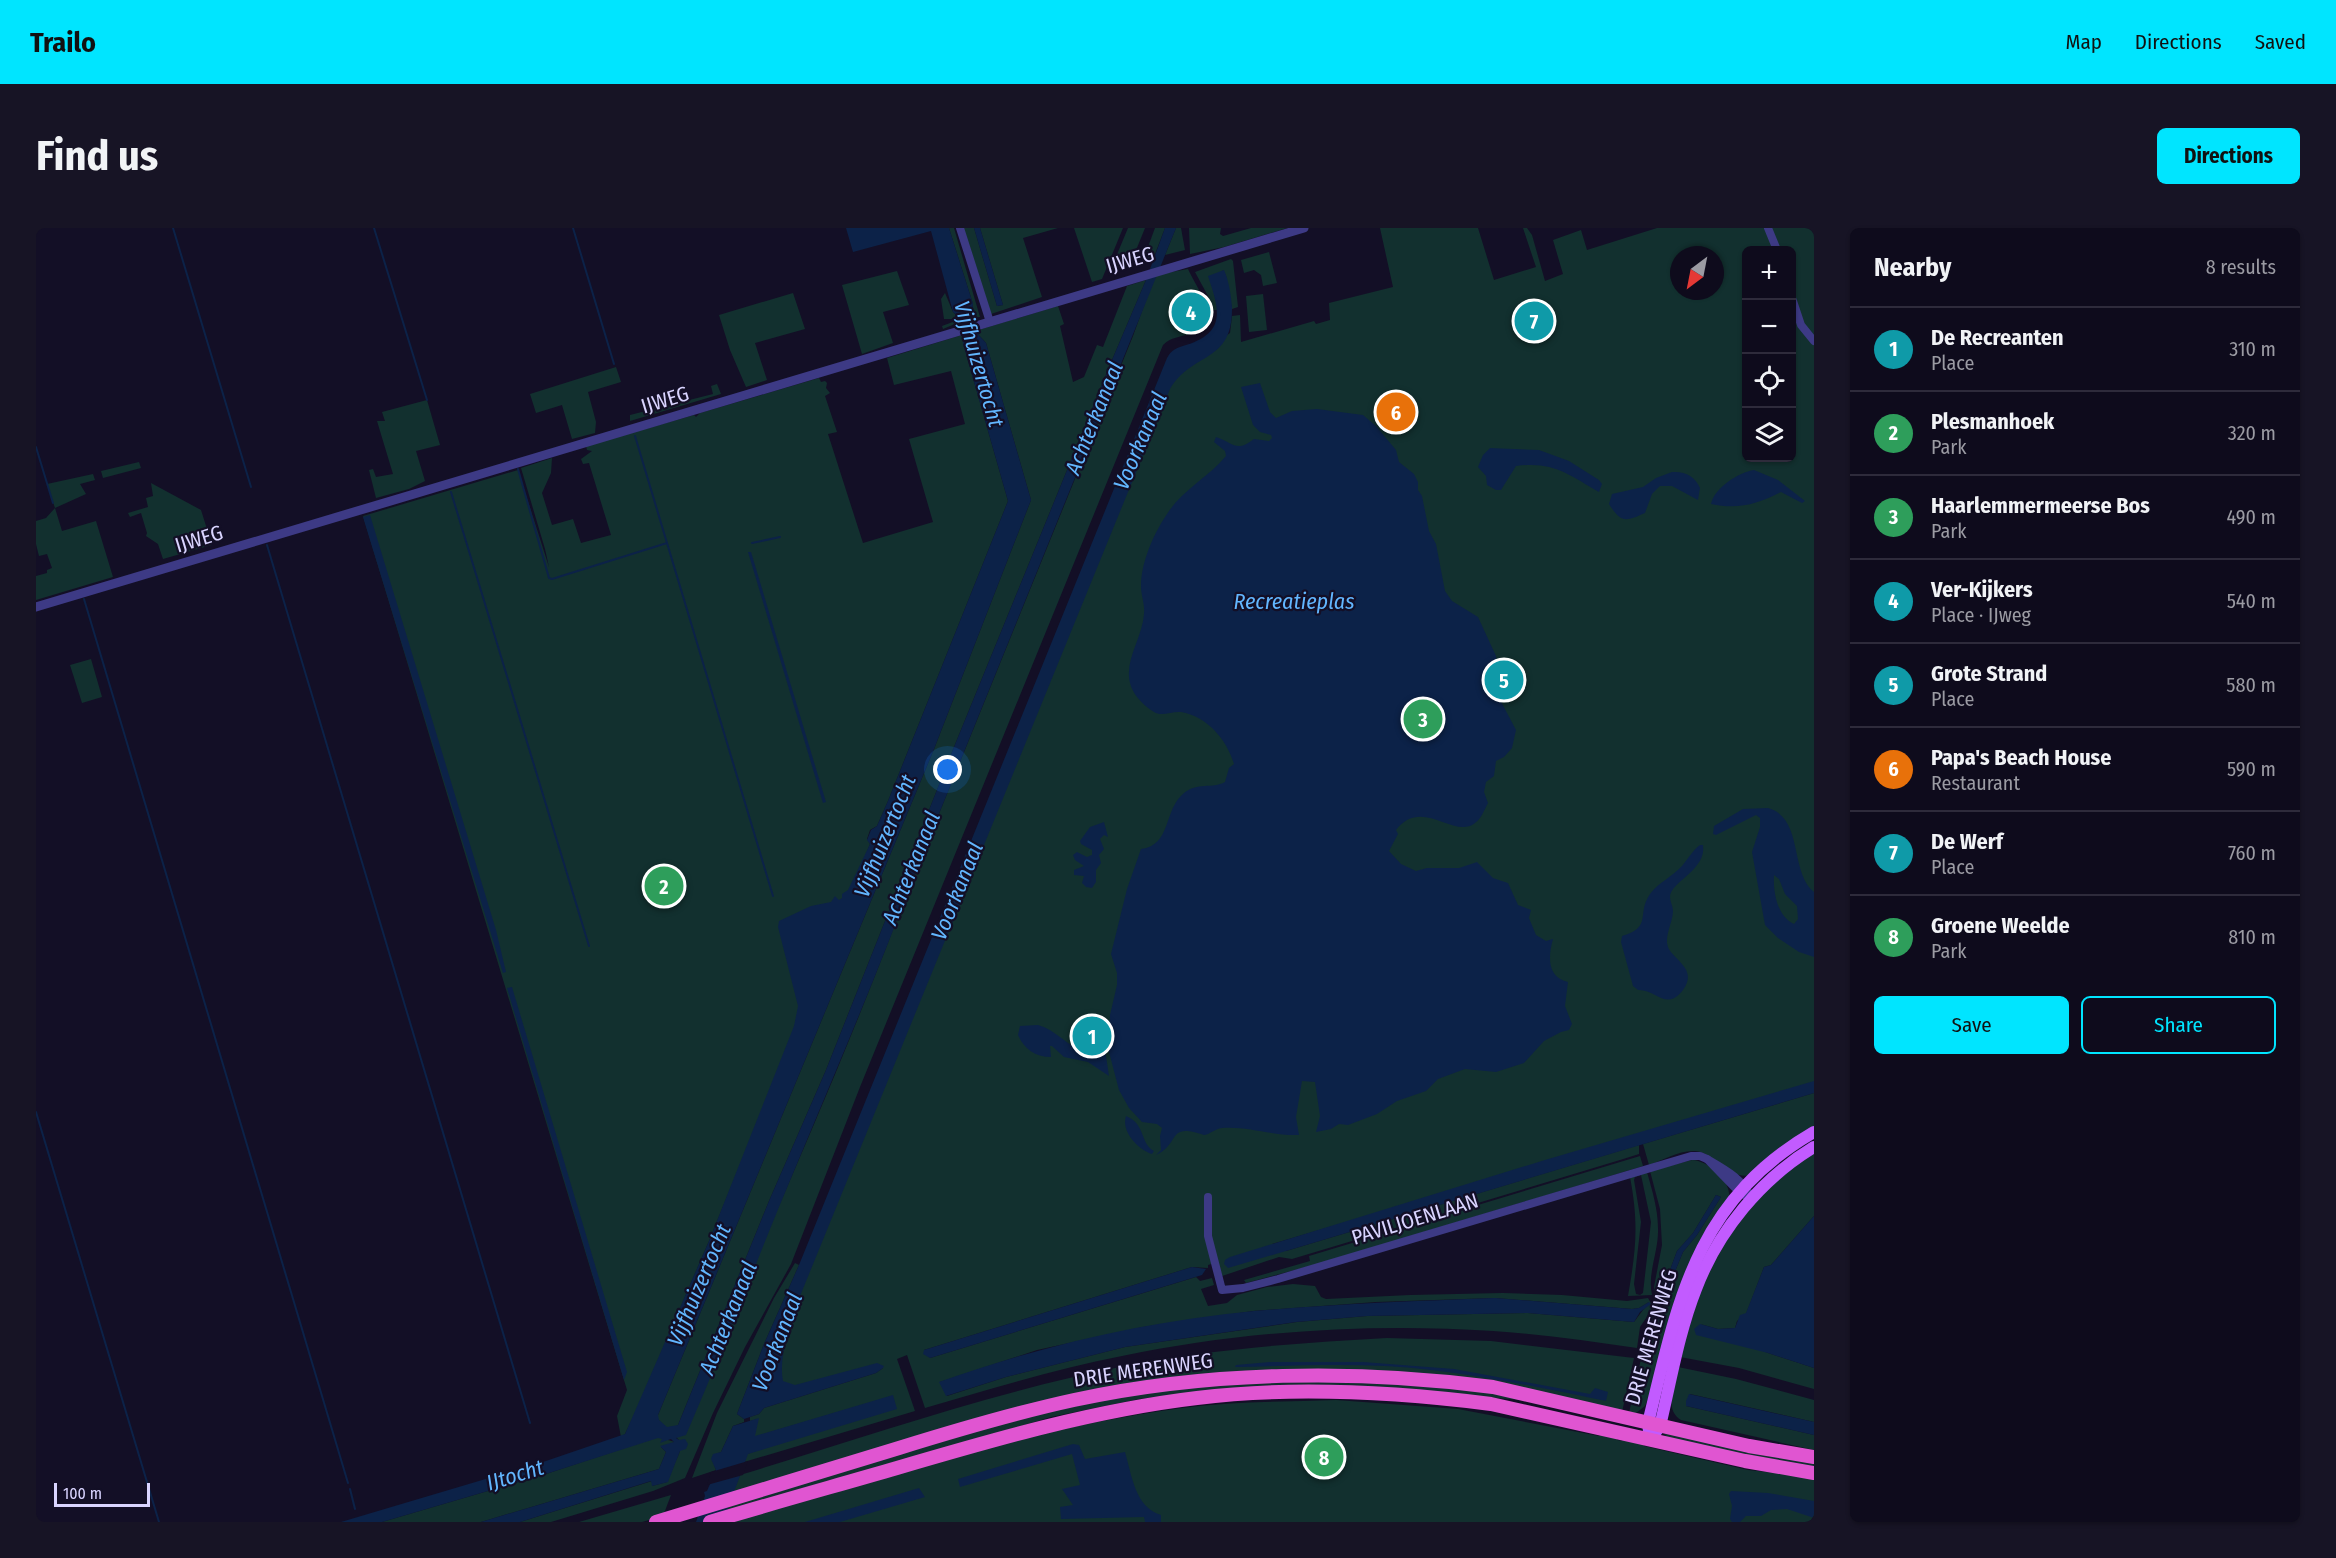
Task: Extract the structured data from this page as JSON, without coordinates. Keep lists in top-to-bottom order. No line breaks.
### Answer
{"streets":{"highway":["DRIE MERENWEG"],"street":["IJWEG","PAVILJOENLAAN"]},"crossings":[["PAVILJOENLAAN","DRIE MERENWEG"]],"water":["Vijfhuizertocht","Achterkanaal","Voorkanaal","Recreatieplas","IJtocht"],"scale_bar":"100 m","north":"bottom left","page":{"header":"Trailo","nav":["Map","Directions","Saved"],"buttons":["Directions",["Save","Share"]],"title":"Find us","heading":["Nearby","8 results"],"map_buttons":["+","−"],"pins":["4","7","6","5","3","2","1","8"],"list":[{"mark":"1","name":"De Recreanten","note":"Place","value":"310 m"},{"mark":"2","name":"Plesmanhoek","note":"Park","value":"320 m"},{"mark":"3","name":"Haarlemmermeerse Bos","note":"Park","value":"490 m"},{"mark":"4","name":"Ver-Kijkers","note":"Place · IJweg","value":"540 m"},{"mark":"5","name":"Grote Strand","note":"Place","value":"580 m"},{"mark":"6","name":"Papa's Beach House","note":"Restaurant","value":"590 m"},{"mark":"7","name":"De Werf","note":"Place","value":"760 m"},{"mark":"8","name":"Groene Weelde","note":"Park","value":"810 m"}],"scale":"100 m"}}
